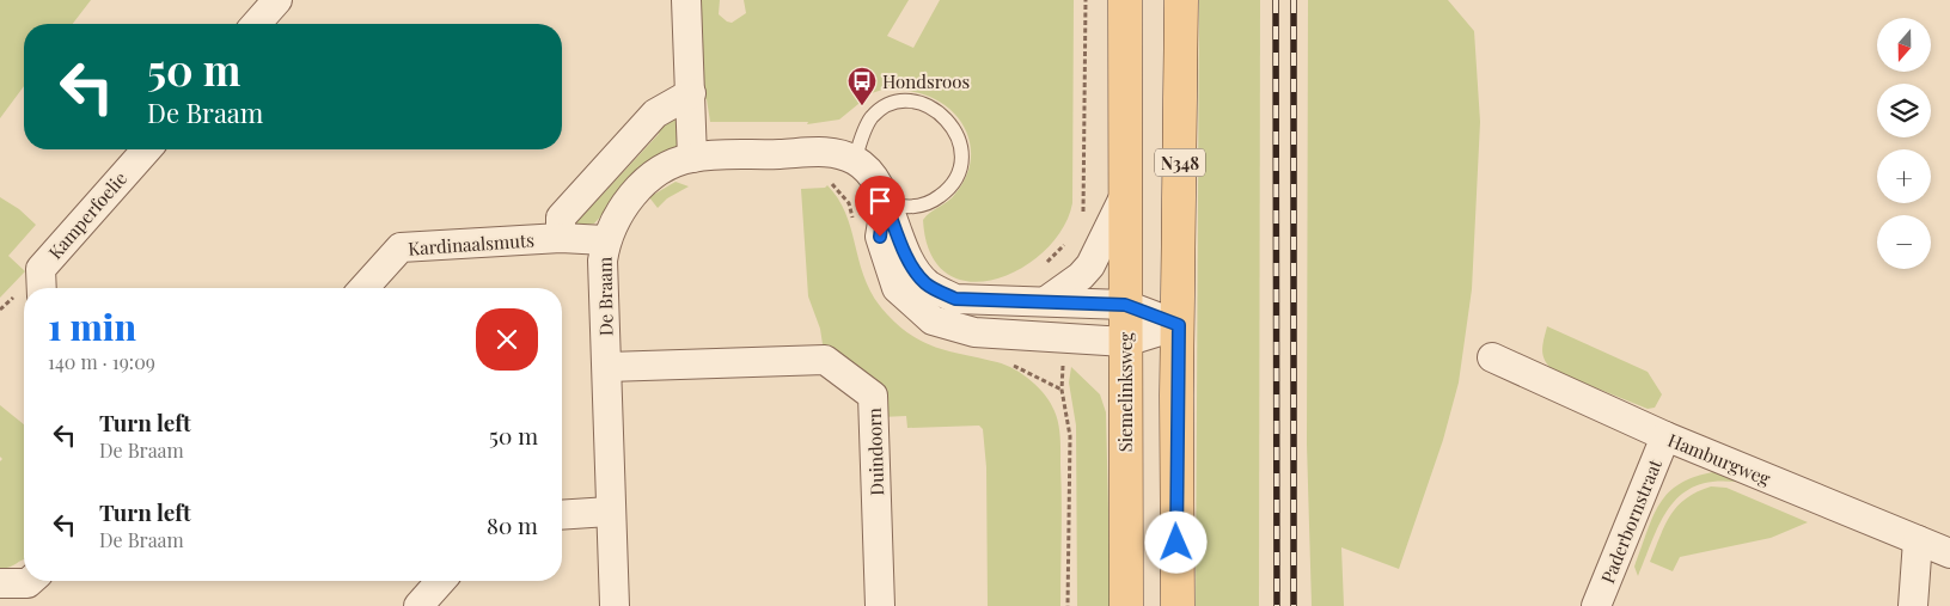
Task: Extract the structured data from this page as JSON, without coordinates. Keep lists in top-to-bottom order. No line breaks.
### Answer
{"streets":{"main road":["N348","Siemelinksweg"],"street":["Kamperfoelie","Kardinaalsmuts","De Braam","Duindoorn","Hamburgweg","Paderbornstraat"]},"crossings":[["Kardinaalsmuts","De Braam"],["De Braam","Duindoorn"],["Hamburgweg","Paderbornstraat"]],"places":{"bus stop":["Hondsroos"]},"north":"bottom","page":{"map_buttons":["+","−"],"turn":["50 m","De Braam"],"heading":["1 min","140 m · 19:09"],"list":[{"name":"Turn left","note":"De Braam","value":"50 m"},{"name":"Turn left","note":"De Braam","value":"80 m"}]}}
